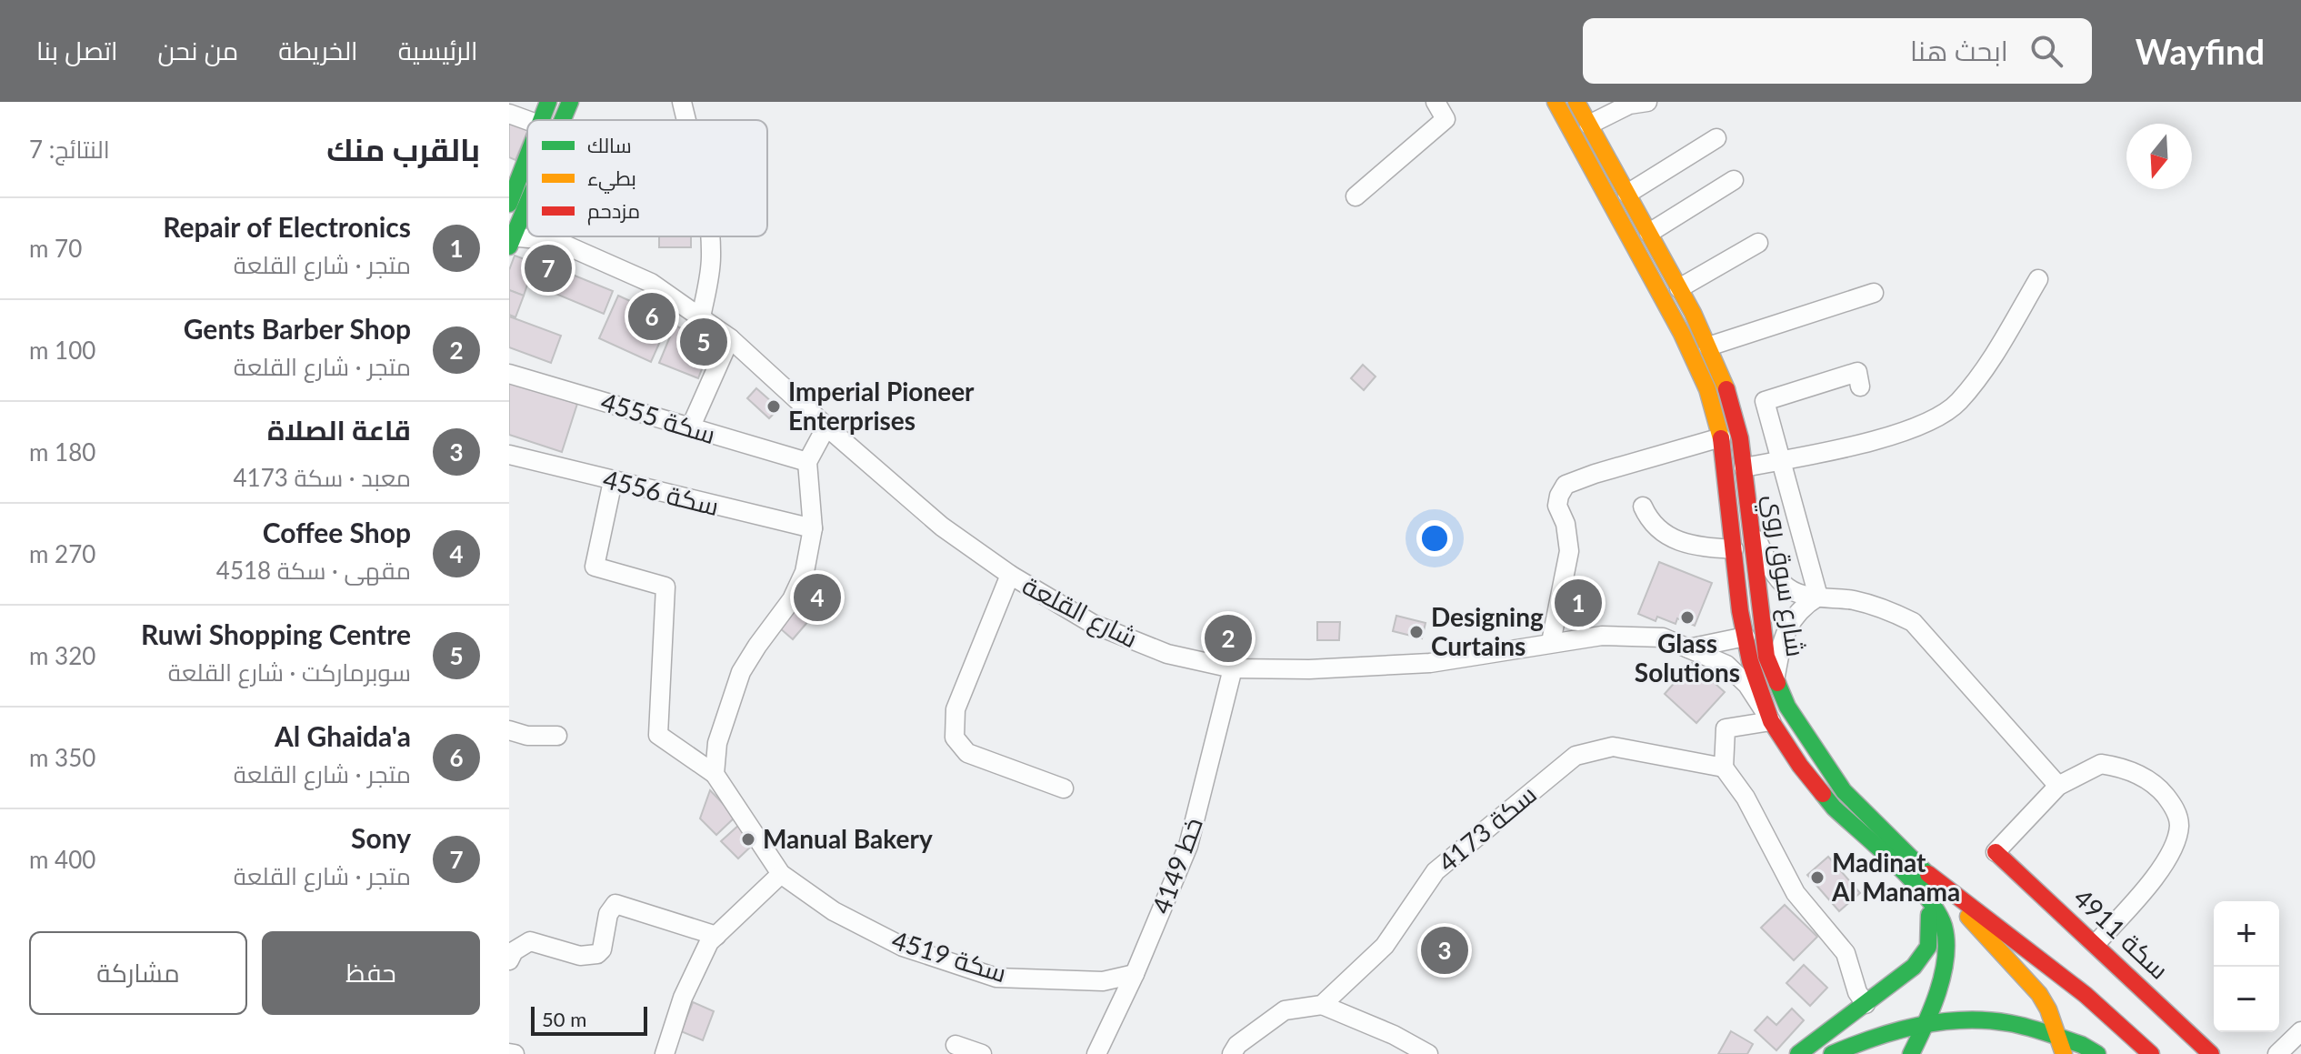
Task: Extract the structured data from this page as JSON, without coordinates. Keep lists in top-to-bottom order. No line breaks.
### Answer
{"streets":{"main road":["شارع سوق روي","سكة 4911"],"street":["سكة 4555","سكة 4556","شارع القلعة","سكة 4173","4149 خط","سكة 4519"]},"crossings":[["شارع سوق روي","شارع القلعة"],["شارع القلعة","4149 خط"],["4149 خط","سكة 4519"]],"places":["Imperial Pioneer Enterprises","Glass Solutions","Designing Curtains","Manual Bakery","Madinat Al Manama"],"legend":["سالك","بطيء","مزدحم"],"scale_bar":"50 m","north":"bottom","page":{"header":"Wayfind","search":"ابحث هنا","nav":["الرئيسية","الخريطة","من نحن","اتصل بنا"],"heading":["بالقرب منك","النتائج: 7"],"list":[{"mark":"1","name":"Repair of Electronics","note":"متجر · شارع القلعة","value":"70 m"},{"mark":"2","name":"Gents Barber Shop","note":"متجر · شارع القلعة","value":"100 m"},{"mark":"3","name":"قاعة الصلاة","note":"معبد · سكة 4173","value":"180 m"},{"mark":"4","name":"Coffee Shop","note":"مقهى · سكة 4518","value":"270 m"},{"mark":"5","name":"Ruwi Shopping Centre","note":"سوبرماركت · شارع القلعة","value":"320 m"},{"mark":"6","name":"Al Ghaida'a","note":"متجر · شارع القلعة","value":"350 m"},{"mark":"7","name":"Sony","note":"متجر · شارع القلعة","value":"400 m"}],"pins":["7","6","5","4","1","2","3"],"map_buttons":["+","−"],"buttons":["حفظ","مشاركة"],"scale":"50 m"}}
